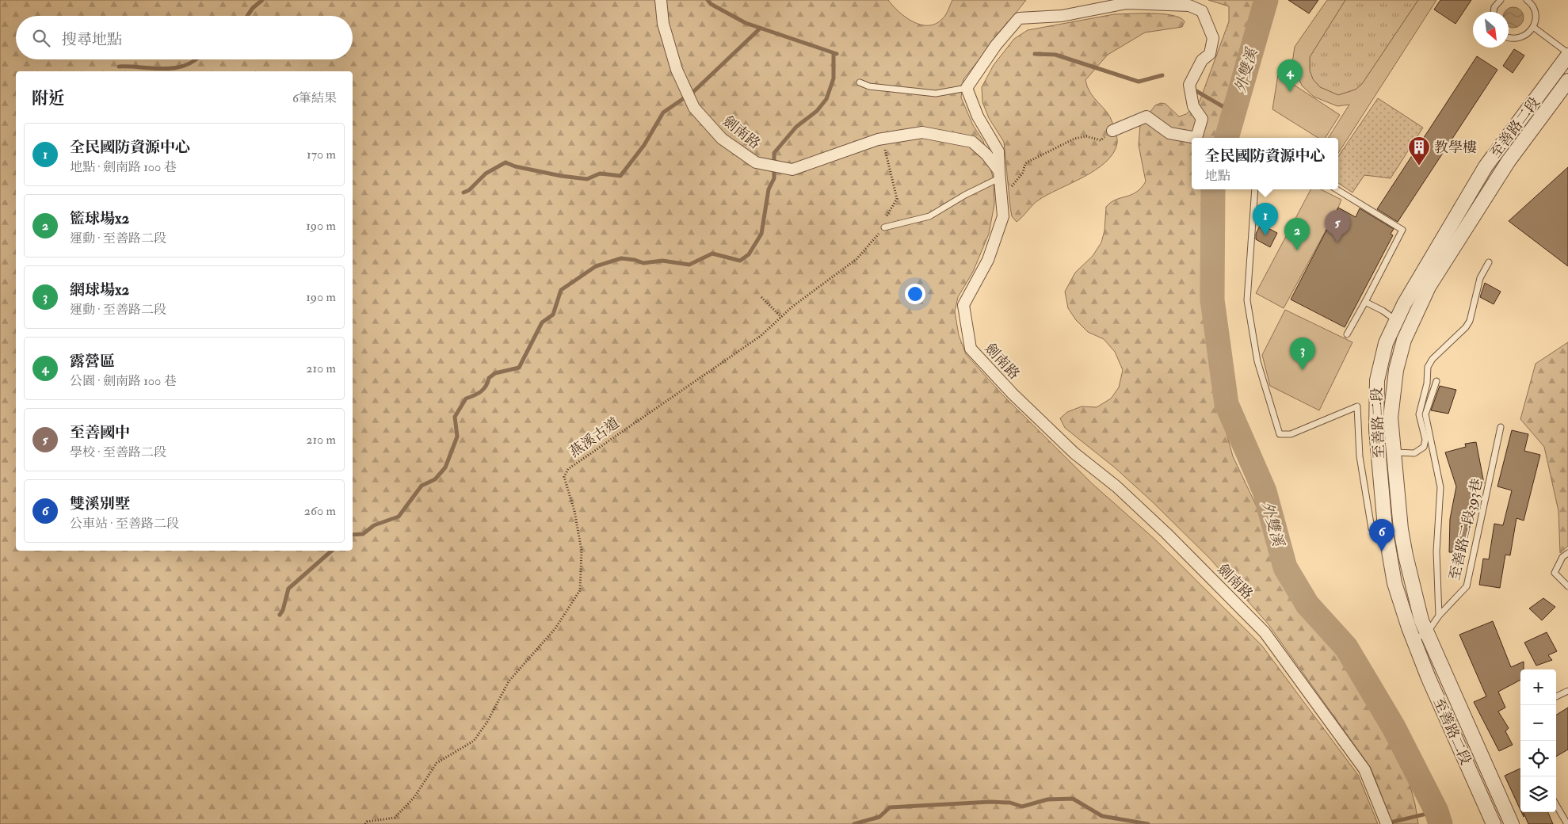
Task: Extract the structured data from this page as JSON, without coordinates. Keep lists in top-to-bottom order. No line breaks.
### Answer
{"streets":{"street":["至善路二段","劍南路"],"lane":["至善路二段393巷"],"path":["燕溪古道"]},"crossings":[["至善路二段","至善路二段393巷"]],"water":["外雙溪"],"places":{"building":["教學樓"]},"north":"bottom right","page":{"search":"搜尋地點","pins":["4","1","5","2","3","6"],"heading":["附近","6筆結果"],"list":[{"mark":"1","name":"全民國防資源中心","note":"地點 · 劍南路 100 巷","value":"170 m"},{"mark":"2","name":"籃球場x2","note":"運動 · 至善路二段","value":"190 m"},{"mark":"3","name":"網球場x2","note":"運動 · 至善路二段","value":"190 m"},{"mark":"4","name":"露營區","note":"公園 · 劍南路 100 巷","value":"210 m"},{"mark":"5","name":"至善國中","note":"學校 · 至善路二段","value":"210 m"},{"mark":"6","name":"雙溪別墅","note":"公車站 · 至善路二段","value":"260 m"}],"popup":["全民國防資源中心","地點"],"map_buttons":["+","−"]}}
